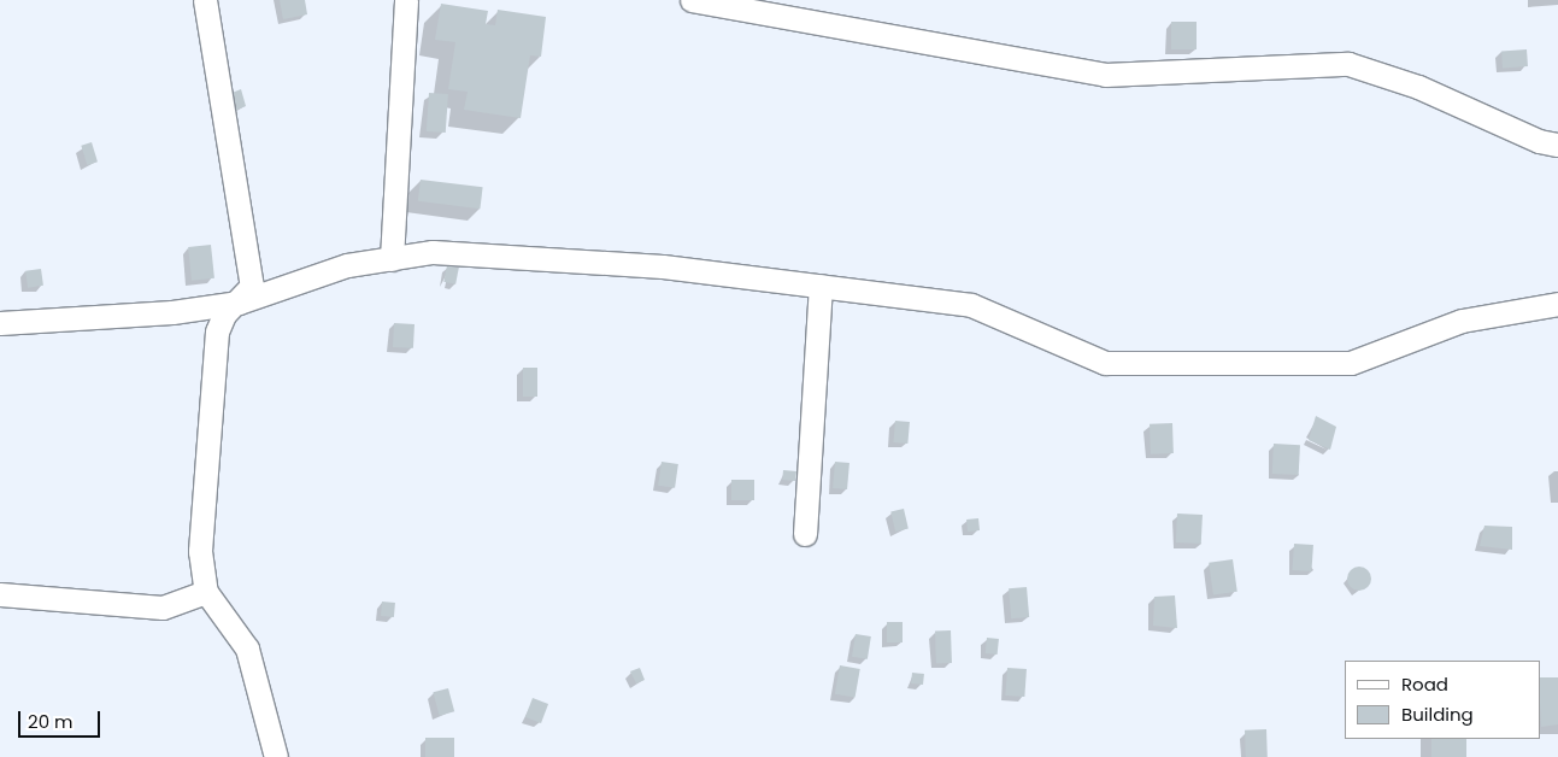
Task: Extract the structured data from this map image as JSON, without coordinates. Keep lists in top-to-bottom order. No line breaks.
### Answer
{"legend":["Road","Building"],"scale_bar":"20 m"}
